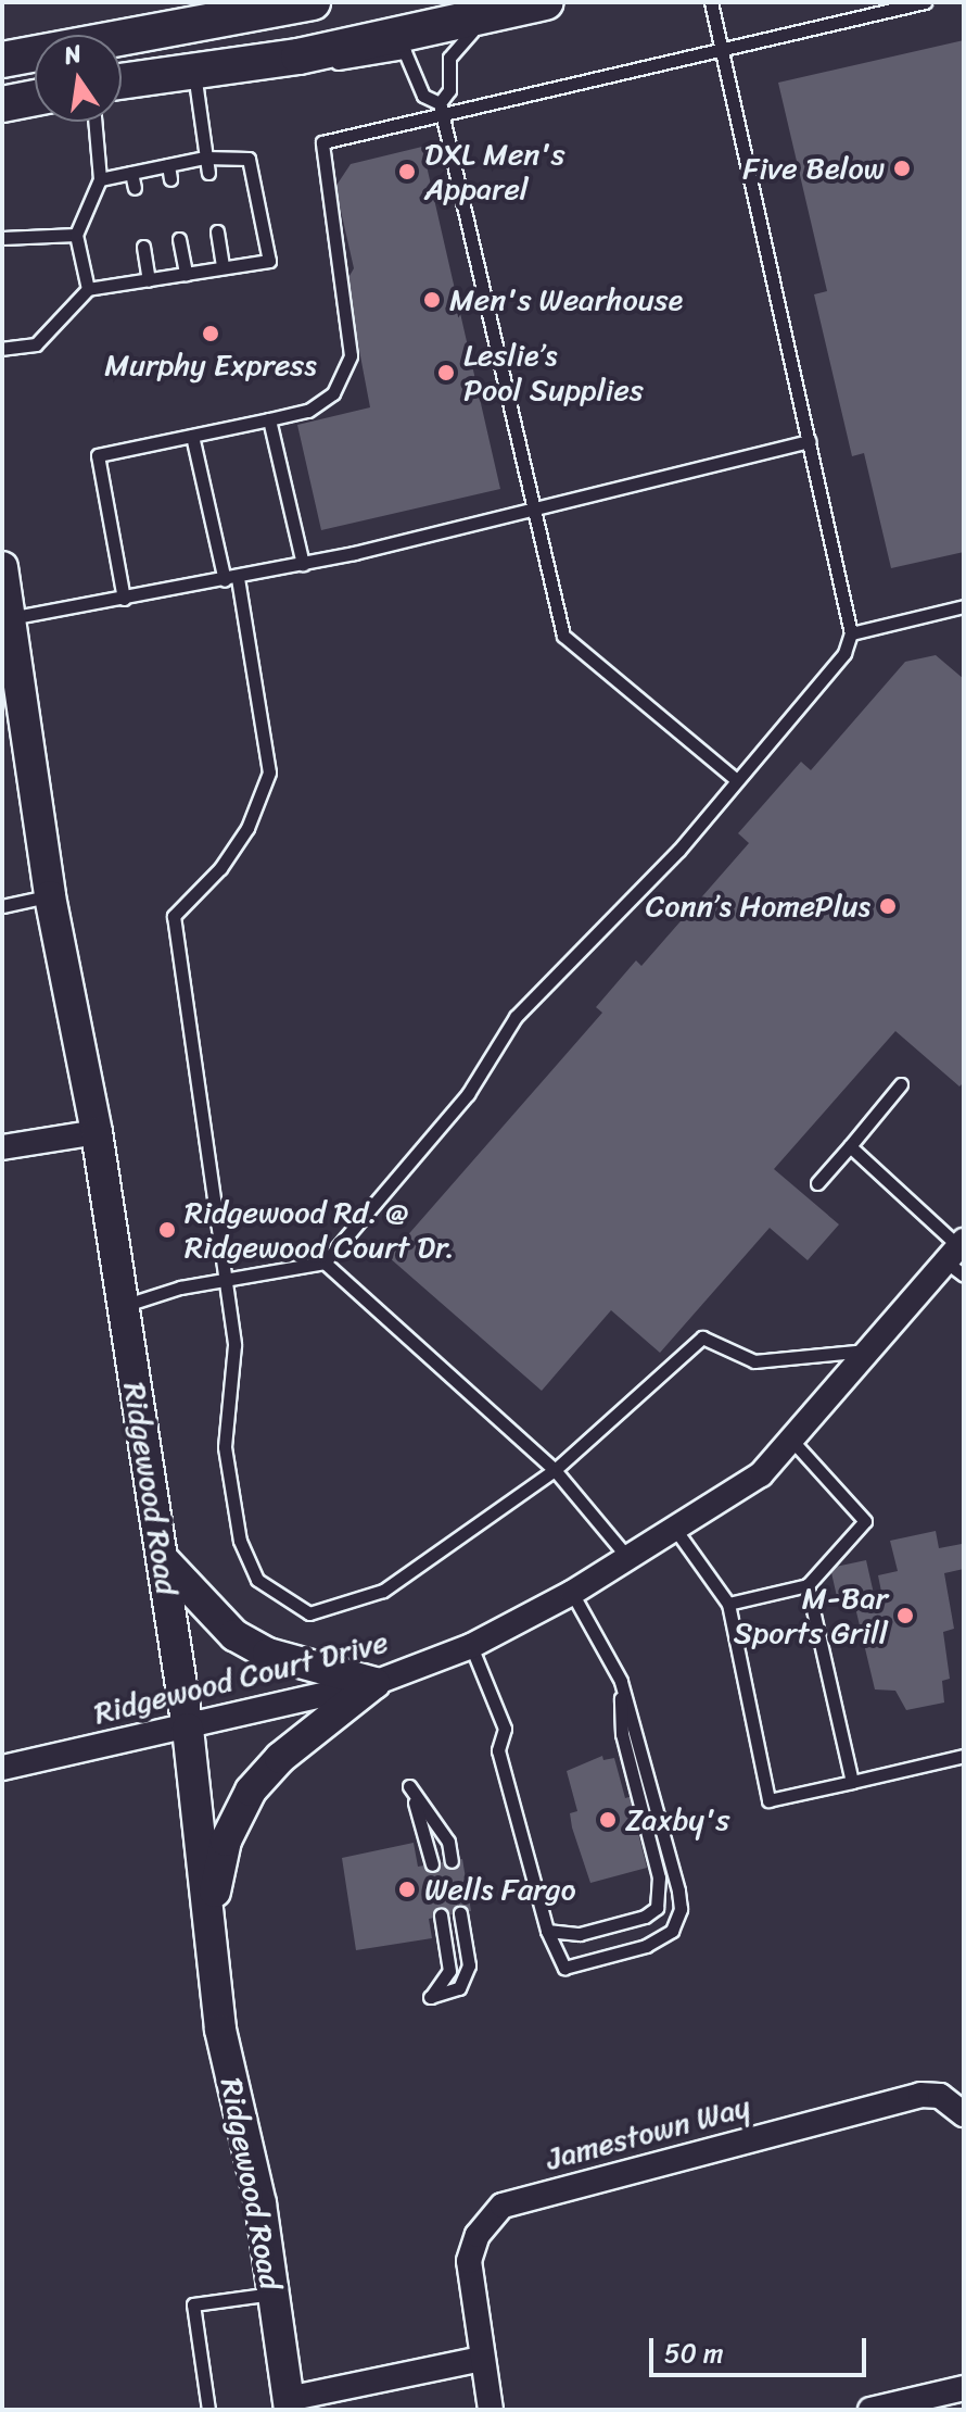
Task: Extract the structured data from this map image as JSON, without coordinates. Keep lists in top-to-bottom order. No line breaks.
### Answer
{"streets":{"street":["Ridgewood Road","Ridgewood Court Drive","Jamestown Way"]},"crossings":[["Ridgewood Road","Ridgewood Court Drive"]],"places":["Five Below","DXL Men's Apparel","Men's Wearhouse","Murphy Express","Leslie’s Pool Supplies","Conn’s HomePlus","Ridgewood Rd. @ Ridgewood Court Dr.","M-Bar Sports Grill","Zaxby's","Wells Fargo"],"scale_bar":"50 m","north":"top"}
